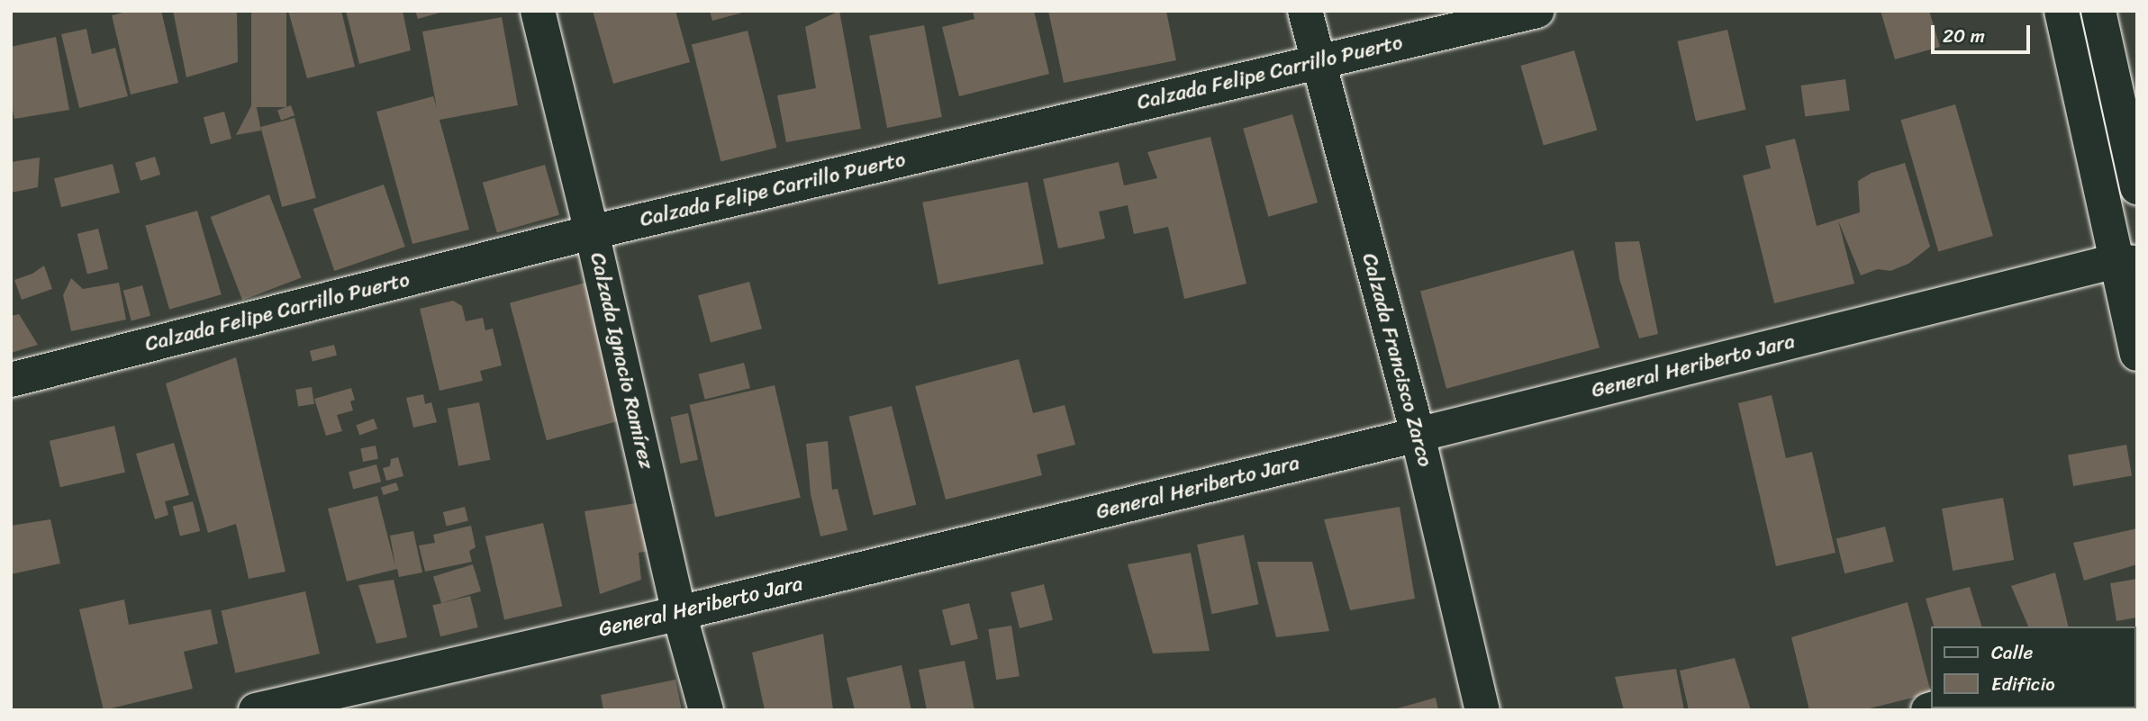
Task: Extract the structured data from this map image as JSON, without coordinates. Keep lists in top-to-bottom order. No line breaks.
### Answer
{"streets":{"street":["Calzada Felipe Carrillo Puerto","Calzada Francisco Zarco","Calzada Ignacio Ramírez","General Heriberto Jara"]},"crossings":[["Calzada Felipe Carrillo Puerto","Calzada Francisco Zarco"],["Calzada Felipe Carrillo Puerto","Calzada Ignacio Ramírez"],["Calzada Francisco Zarco","General Heriberto Jara"],["Calzada Ignacio Ramírez","General Heriberto Jara"]],"legend":["Calle","Edificio"],"scale_bar":"20 m"}
